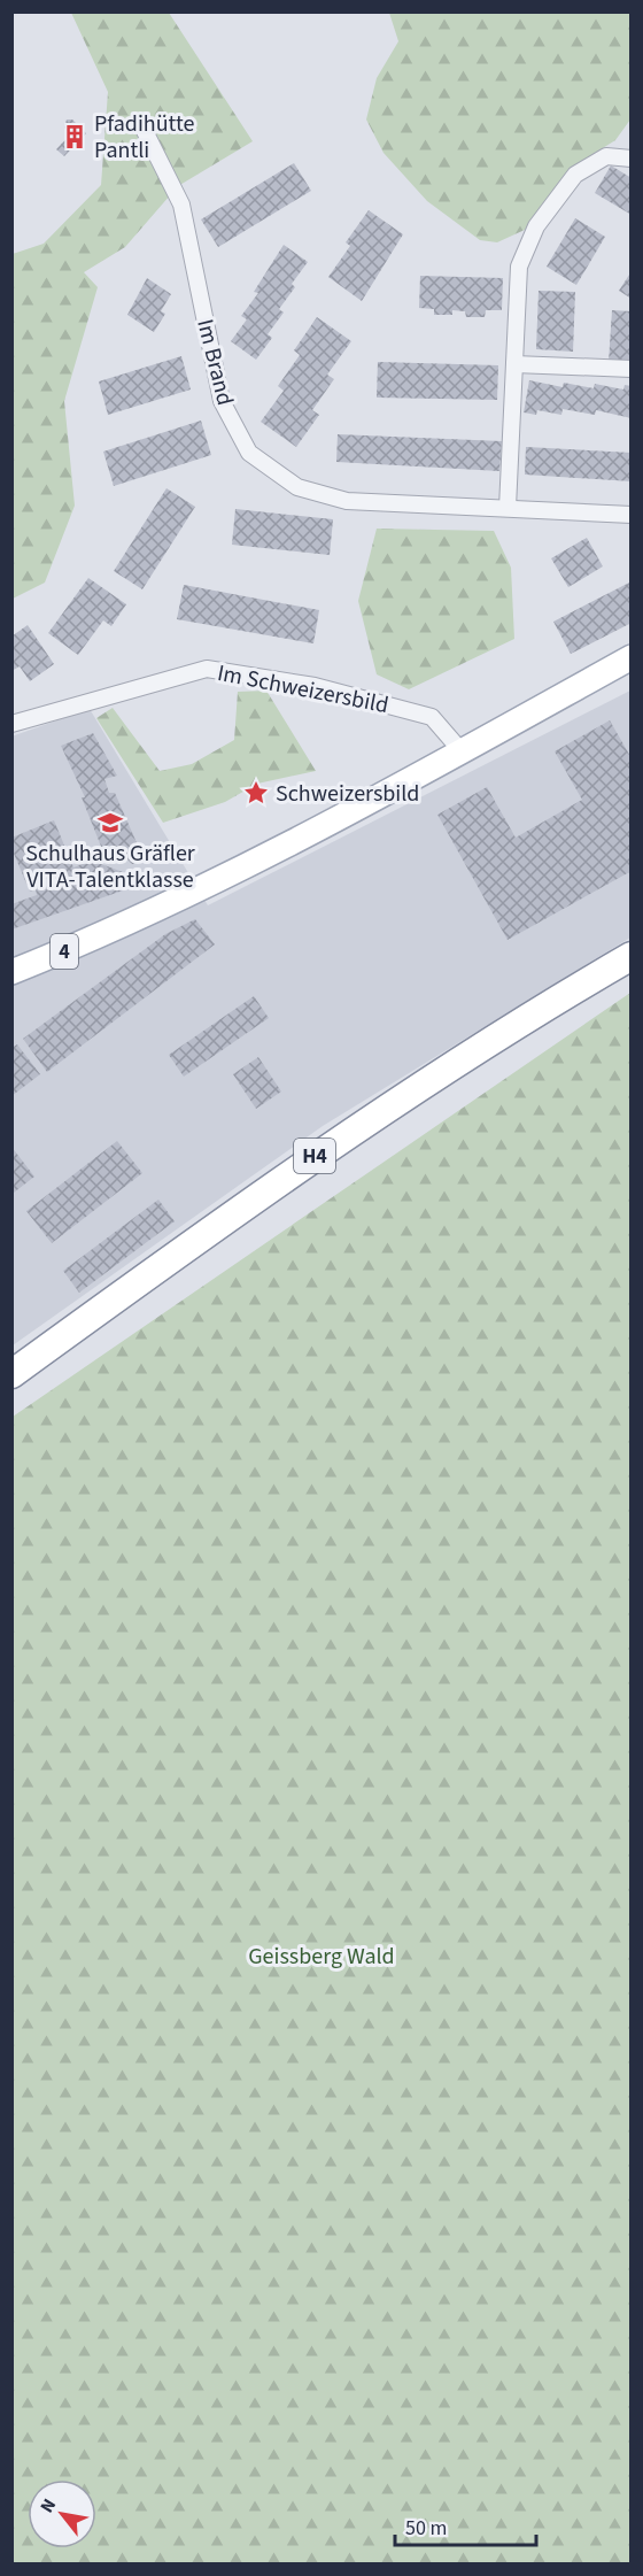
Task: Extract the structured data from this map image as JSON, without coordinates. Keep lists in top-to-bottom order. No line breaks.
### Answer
{"streets":{"highway":["H4"],"main road":["4"],"street":["Im Brand","Im Schweizersbild"]},"crossings":[["Im Schweizersbild","4"]],"parks":["Geissberg Wald"],"places":{"building":["Pfadihütte Pantli"],"place":["Schweizersbild"],"school or university":["Schulhaus Gräfler VITA-Talentklasse"]},"scale_bar":"50 m","north":"top left"}
